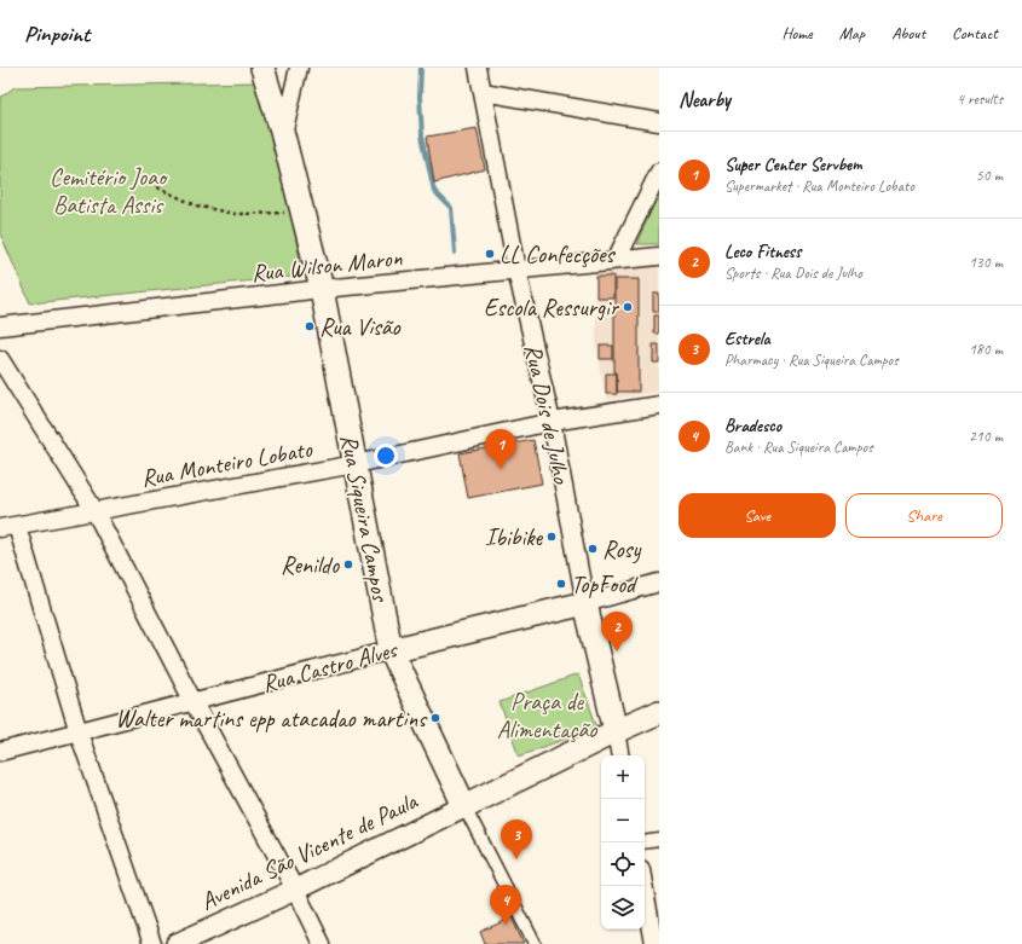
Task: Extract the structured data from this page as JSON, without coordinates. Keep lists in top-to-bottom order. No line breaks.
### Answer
{"streets":{"main road":["Rua Dois de Julho","Rua Siqueira Campos","Rua Castro Alves"],"street":["Rua Wilson Maron","Rua Monteiro Lobato","Avenida São Vicente de Paula"]},"crossings":[["Rua Wilson Maron","Rua Dois de Julho"],["Rua Wilson Maron","Rua Siqueira Campos"],["Rua Dois de Julho","Rua Monteiro Lobato"],["Rua Dois de Julho","Rua Castro Alves"],["Rua Monteiro Lobato","Rua Siqueira Campos"],["Rua Siqueira Campos","Rua Castro Alves"],["Rua Siqueira Campos","Avenida São Vicente de Paula"]],"parks":["Cemitério Joao Batista Assis","Praça de Alimentação"],"places":["LL Confecções","Escola Ressurgir","Rua Visão","Ibibike","Rosy","Renildo","TopFood","Walter martins epp atacadao martins"],"page":{"header":"Pinpoint","nav":["Home","Map","About","Contact"],"heading":["Nearby","4 results"],"list":[{"mark":"1","name":"Super Center Servbem","note":"Supermarket · Rua Monteiro Lobato","value":"50 m"},{"mark":"2","name":"Leco Fitness","note":"Sports · Rua Dois de Julho","value":"130 m"},{"mark":"3","name":"Estrela","note":"Pharmacy · Rua Siqueira Campos","value":"180 m"},{"mark":"4","name":"Bradesco","note":"Bank · Rua Siqueira Campos","value":"210 m"}],"pins":["1","2","3","4"],"buttons":["Save","Share"],"map_buttons":["+","−"]}}
